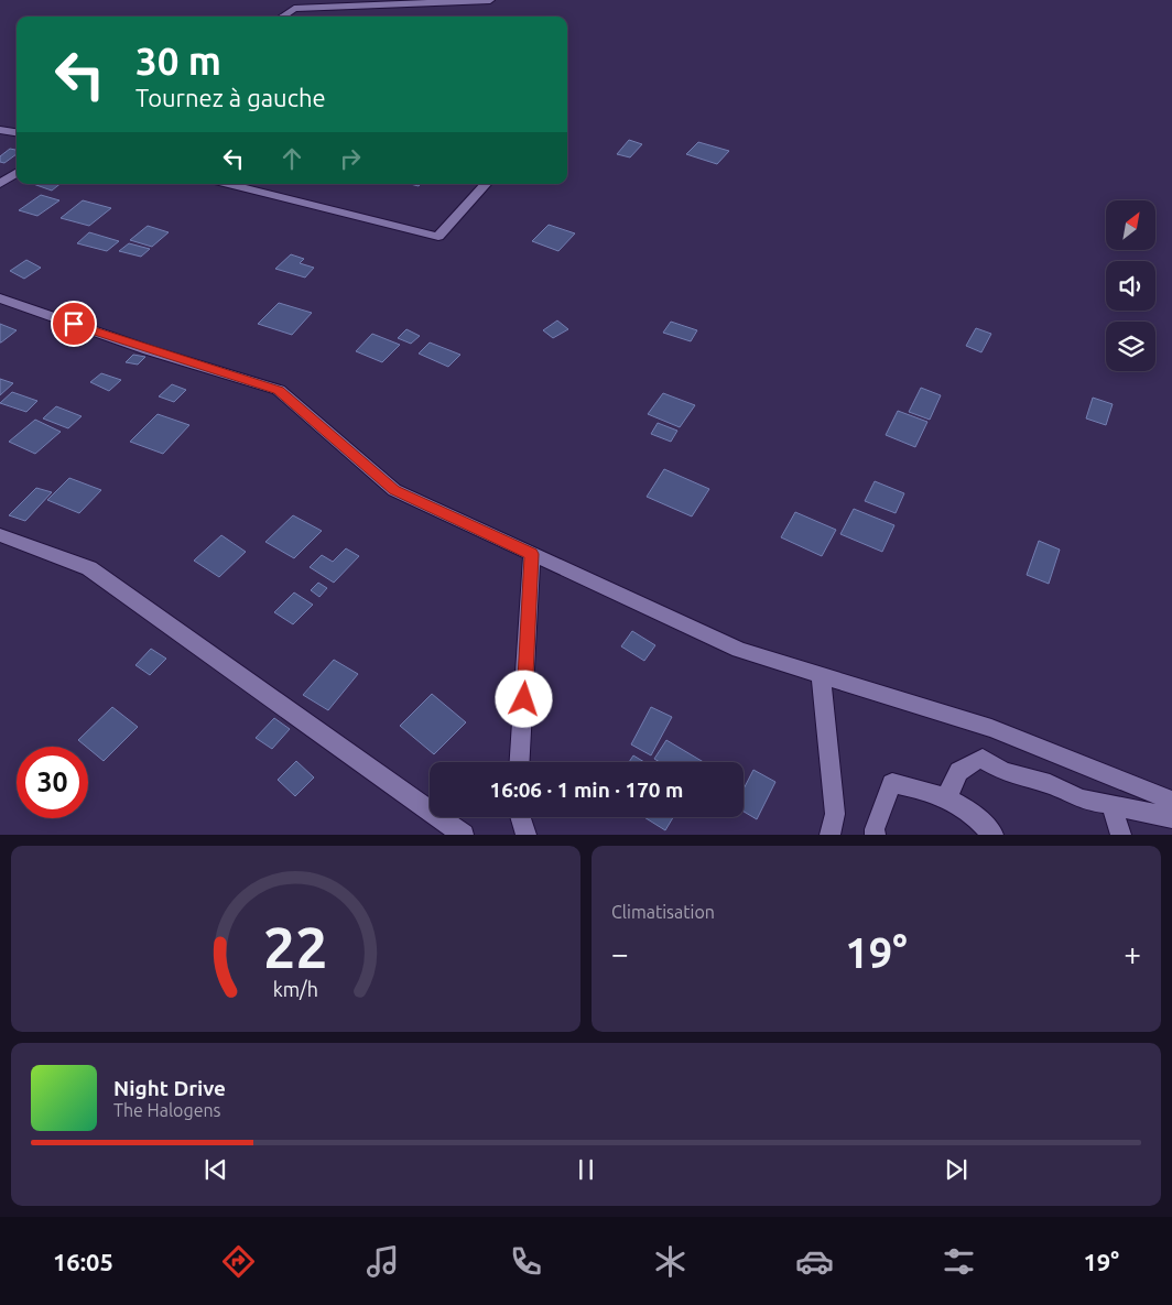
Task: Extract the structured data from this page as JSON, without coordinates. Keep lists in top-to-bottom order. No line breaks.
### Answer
{"north":"top right","page":{"turn":["30 m","Tournez à gauche"],"limit":"30","trip":"16:06 · 1 min · 170 m","tile":"Climatisation","heat":["−","19°","+"],"song":["Night Drive","The Halogens"],"tabs":["16:05","19°"],"gauge":["22","km/h"]}}
